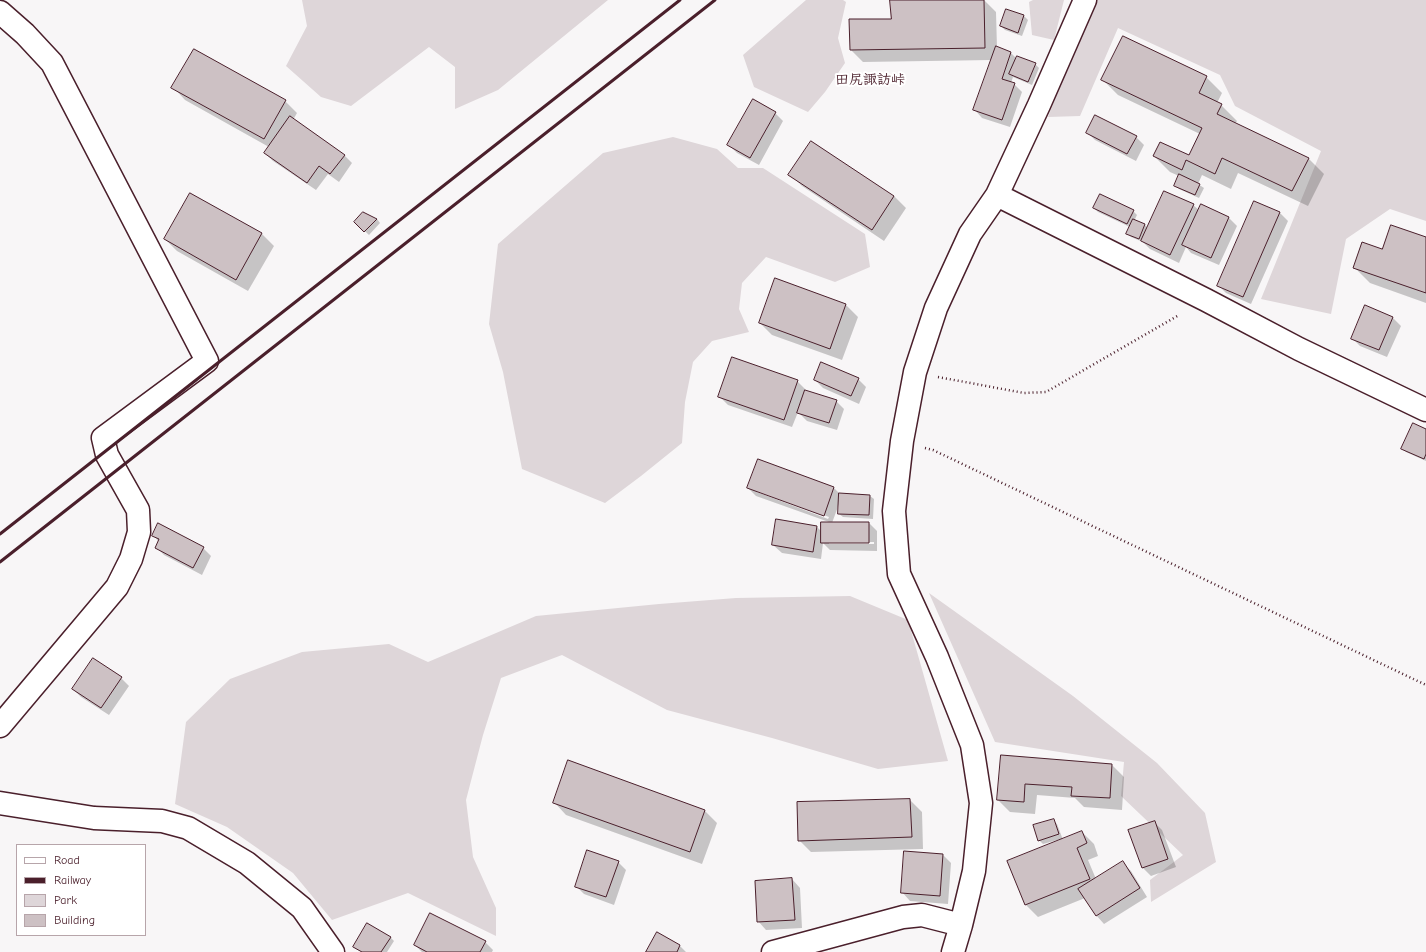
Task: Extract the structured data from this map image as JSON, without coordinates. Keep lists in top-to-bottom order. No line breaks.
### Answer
{"districts":["田尻諏訪峠"],"legend":["Road","Railway","Park","Building"]}
